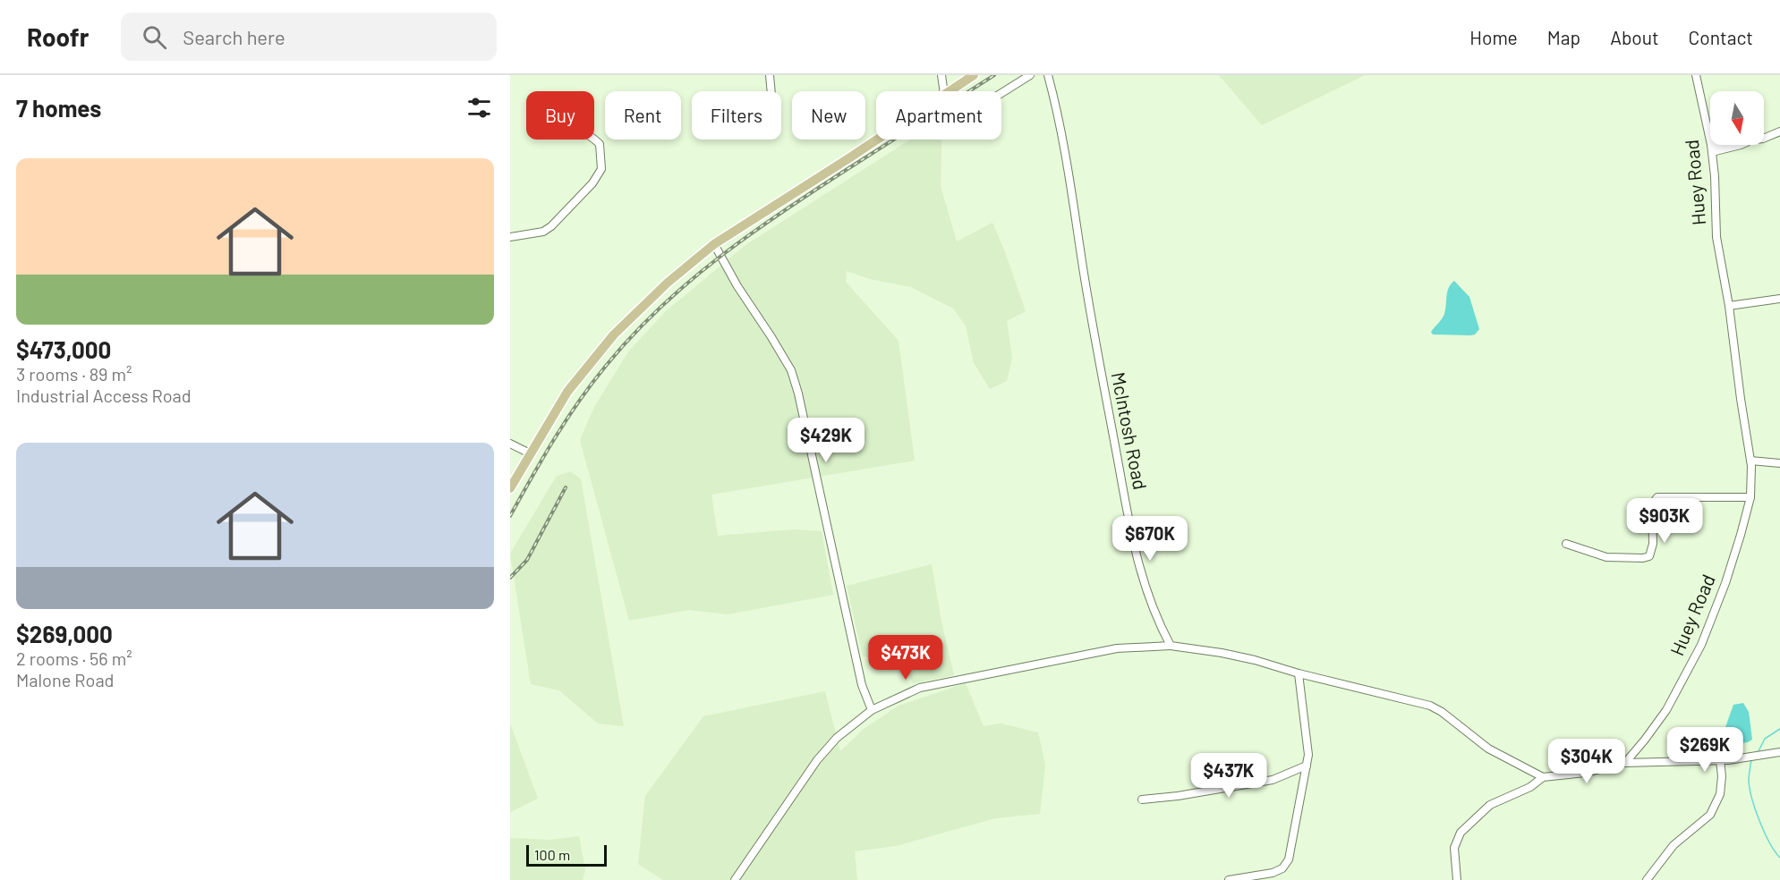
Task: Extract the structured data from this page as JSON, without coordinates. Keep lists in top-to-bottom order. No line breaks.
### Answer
{"streets":{"street":["Huey Road","McIntosh Road"]},"scale_bar":"100 m","north":"bottom","page":{"header":"Roofr","search":"Search here","nav":["Home","Map","About","Contact"],"heading":"7 homes","chip":["Buy","Rent","Filters","New","Apartment"],"list":[{"name":"$473,000","note":"3 rooms · 89 m² · Industrial Access Road"},{"name":"$269,000","note":"2 rooms · 56 m² · Malone Road"}],"price":["$429K","$903K","$670K","$473K","$269K","$304K","$437K"],"scale":"100 m"}}
